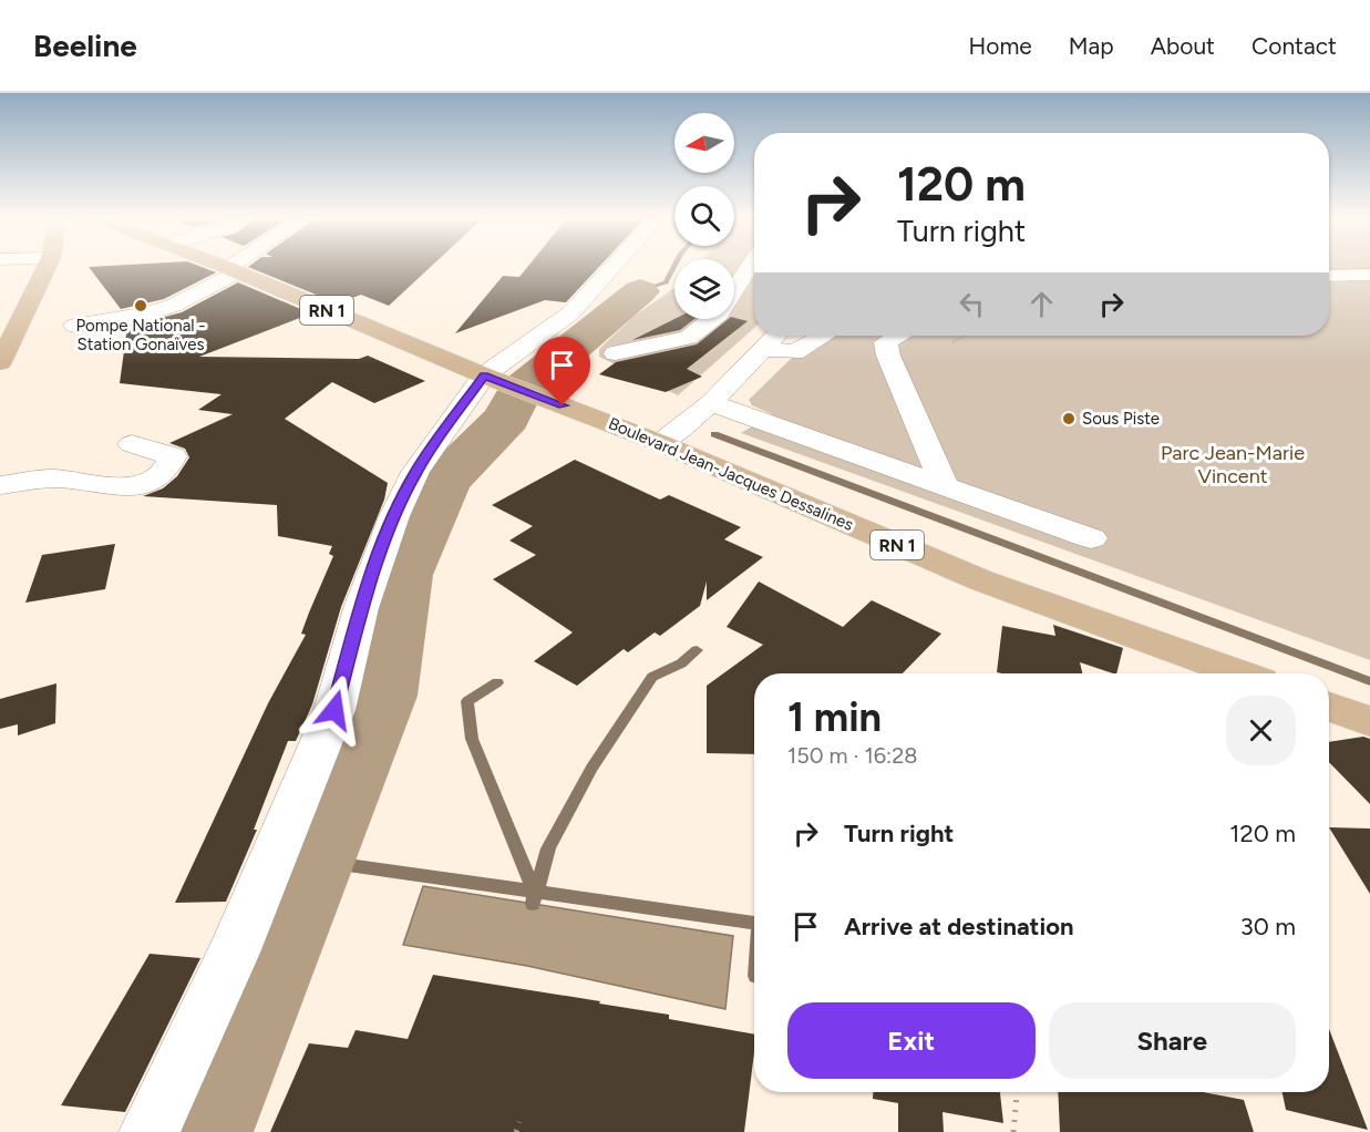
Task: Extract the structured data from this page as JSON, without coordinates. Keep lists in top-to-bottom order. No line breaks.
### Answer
{"streets":{"main road":["RN 1","Boulevard Jean-Jacques Dessalines"]},"parks":["Parc Jean-Marie Vincent"],"places":["Pompe National - Station Gonaïves","Sous Piste"],"north":"left","page":{"header":"Beeline","nav":["Home","Map","About","Contact"],"turn":["120 m","Turn right"],"heading":["1 min","150 m · 16:28"],"list":[{"name":"Turn right","value":"120 m"},{"name":"Arrive at destination","value":"30 m"}],"buttons":["Exit","Share"]}}
